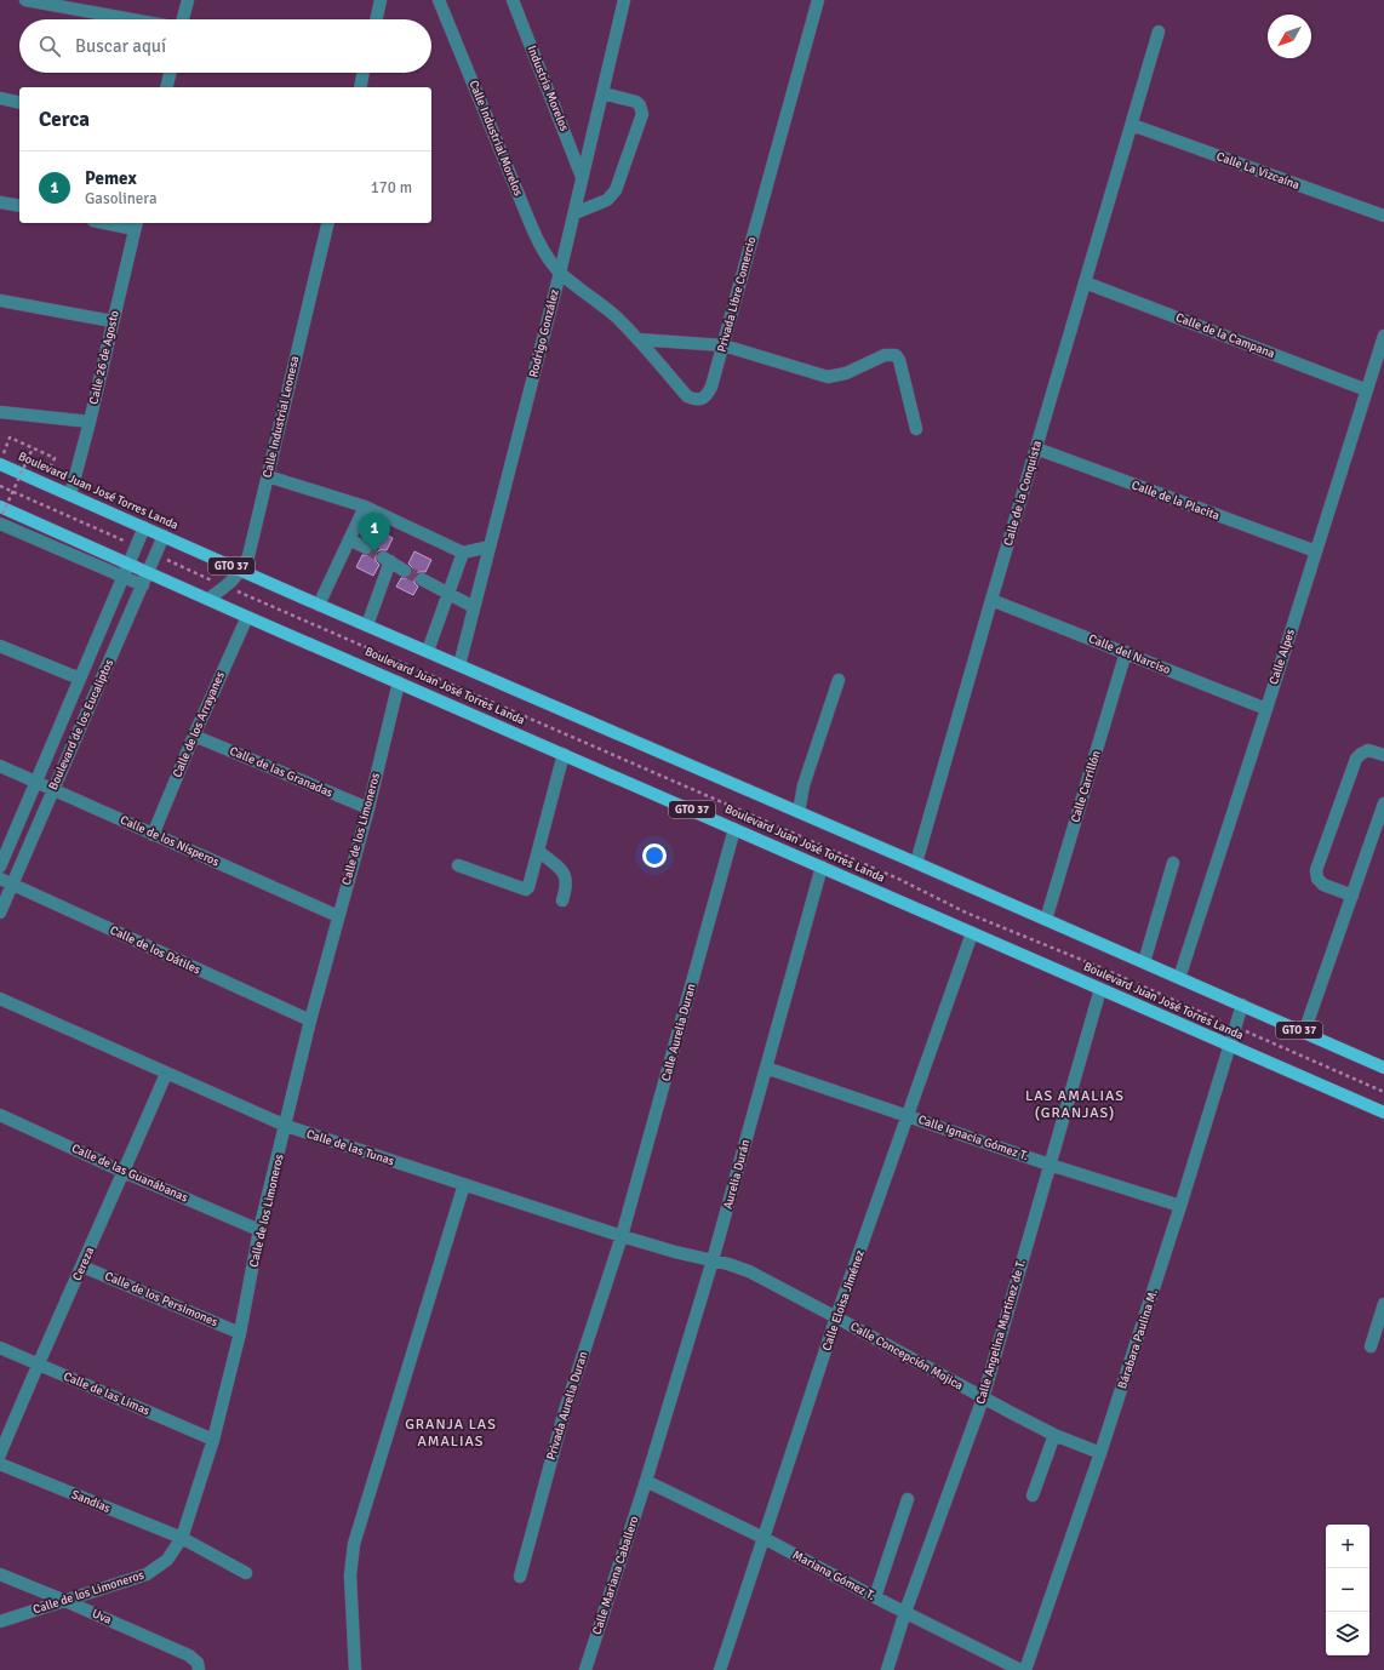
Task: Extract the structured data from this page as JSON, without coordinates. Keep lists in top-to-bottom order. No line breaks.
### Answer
{"streets":{"main road":["Boulevard Juan José Torres Landa","GTO 37"],"street":["Industria Morelos","Calle Industrial Morelos","Calle La Vizcaína","Privada Libre Comercio","Rodrigo González","Calle de la Campana","Calle 26 de Agosto","Calle Industrial Leonesa","Calle de la Conquista","Calle de la Placita","Calle del Narciso","Calle Alpes","Boulevard de los Eucaliptos","Calle de los Arrayanes","Calle de las Granadas","Calle Carrillón","Calle de los Limoneros","Calle de los Nísperos","Calle de los Dátiles","Calle Aurelia Duran","Calle Ignacia Gómez T.","Calle de las Tunas","Calle de las Guanábanas","Aurelia Durán","Cereza","Calle de los Persimones","Calle Eloisa Jiménez","Calle Angelina Martínez de T.","Bárabara Paulina M.","Calle Concepción Mojica","Calle de las Limas","Privada Aurelia Duran","Sandías","Calle Mariana Caballero","Mariana Gómez T.","Uva"]},"crossings":[["Industria Morelos","Rodrigo González"],["Calle Industrial Morelos","Privada Libre Comercio"],["Calle Industrial Morelos","Rodrigo González"],["Calle La Vizcaína","Calle de la Conquista"],["Privada Libre Comercio","Rodrigo González"],["Rodrigo González","Boulevard Juan José Torres Landa"],["Calle de la Campana","Calle de la Conquista"],["Calle de la Campana","Calle Alpes"],["Calle 26 de Agosto","Boulevard Juan José Torres Landa"],["Calle Industrial Leonesa","Boulevard Juan José Torres Landa"],["Boulevard Juan José Torres Landa","Calle de la Conquista"],["Boulevard Juan José Torres Landa","Calle Alpes"],["Boulevard Juan José Torres Landa","Boulevard de los Eucaliptos"],["Boulevard Juan José Torres Landa","Calle de los Arrayanes"],["Boulevard Juan José Torres Landa","Calle Carrillón"],["Boulevard Juan José Torres Landa","Calle de los Limoneros"],["Boulevard Juan José Torres Landa","Calle Aurelia Duran"],["Boulevard Juan José Torres Landa","Aurelia Durán"],["Boulevard Juan José Torres Landa","Calle Eloisa Jiménez"],["Boulevard Juan José Torres Landa","Calle Angelina Martínez de T."],["Boulevard Juan José Torres Landa","Bárabara Paulina M."],["Calle de la Conquista","Calle de la Placita"],["Calle de la Conquista","Calle del Narciso"],["Calle de la Placita","Calle Alpes"],["Calle del Narciso","Calle Alpes"],["Calle del Narciso","Calle Carrillón"],["Boulevard de los Eucaliptos","Calle de los Nísperos"],["Boulevard de los Eucaliptos","Calle de los Dátiles"],["Calle de los Arrayanes","Calle de las Granadas"],["Calle de los Arrayanes","Calle de los Nísperos"],["Calle de las Granadas","Calle de los Limoneros"],["Calle de los Limoneros","Calle de los Nísperos"],["Calle de los Limoneros","Calle de los Dátiles"],["Calle de los Limoneros","Calle de las Tunas"],["Calle de los Limoneros","Calle de las Guanábanas"],["Calle de los Limoneros","Calle de los Persimones"],["Calle de los Limoneros","Calle de las Limas"],["Calle de los Limoneros","Sandías"],["Calle de los Limoneros","Uva"],["Calle Aurelia Duran","Calle de las Tunas"],["Calle Aurelia Duran","Privada Aurelia Duran"],["Calle Ignacia Gómez T.","Aurelia Durán"],["Calle Ignacia Gómez T.","Calle Eloisa Jiménez"],["Calle Ignacia Gómez T.","Calle Angelina Martínez de T."],["Calle Ignacia Gómez T.","Bárabara Paulina M."],["Calle de las Tunas","Aurelia Durán"],["Calle de las Tunas","Cereza"],["Calle de las Tunas","Calle Concepción Mojica"],["Calle de las Tunas","Privada Aurelia Duran"],["Calle de las Guanábanas","Cereza"],["Aurelia Durán","Calle Concepción Mojica"],["Aurelia Durán","Calle Mariana Caballero"],["Aurelia Durán","Mariana Gómez T."],["Cereza","Calle de los Persimones"],["Cereza","Calle de las Limas"],["Calle Eloisa Jiménez","Calle Concepción Mojica"],["Calle Eloisa Jiménez","Mariana Gómez T."],["Calle Angelina Martínez de T.","Calle Concepción Mojica"],["Calle Angelina Martínez de T.","Mariana Gómez T."],["Bárabara Paulina M.","Calle Concepción Mojica"],["Calle Mariana Caballero","Mariana Gómez T."]],"districts":["LAS AMALIAS (GRANJAS)","GRANJA LAS AMALIAS"],"north":"bottom left","page":{"search":"Buscar aquí","heading":"Cerca","list":[{"mark":"1","name":"Pemex","note":"Gasolinera","value":"170 m"}],"pins":"1","map_buttons":["+","−"]}}
